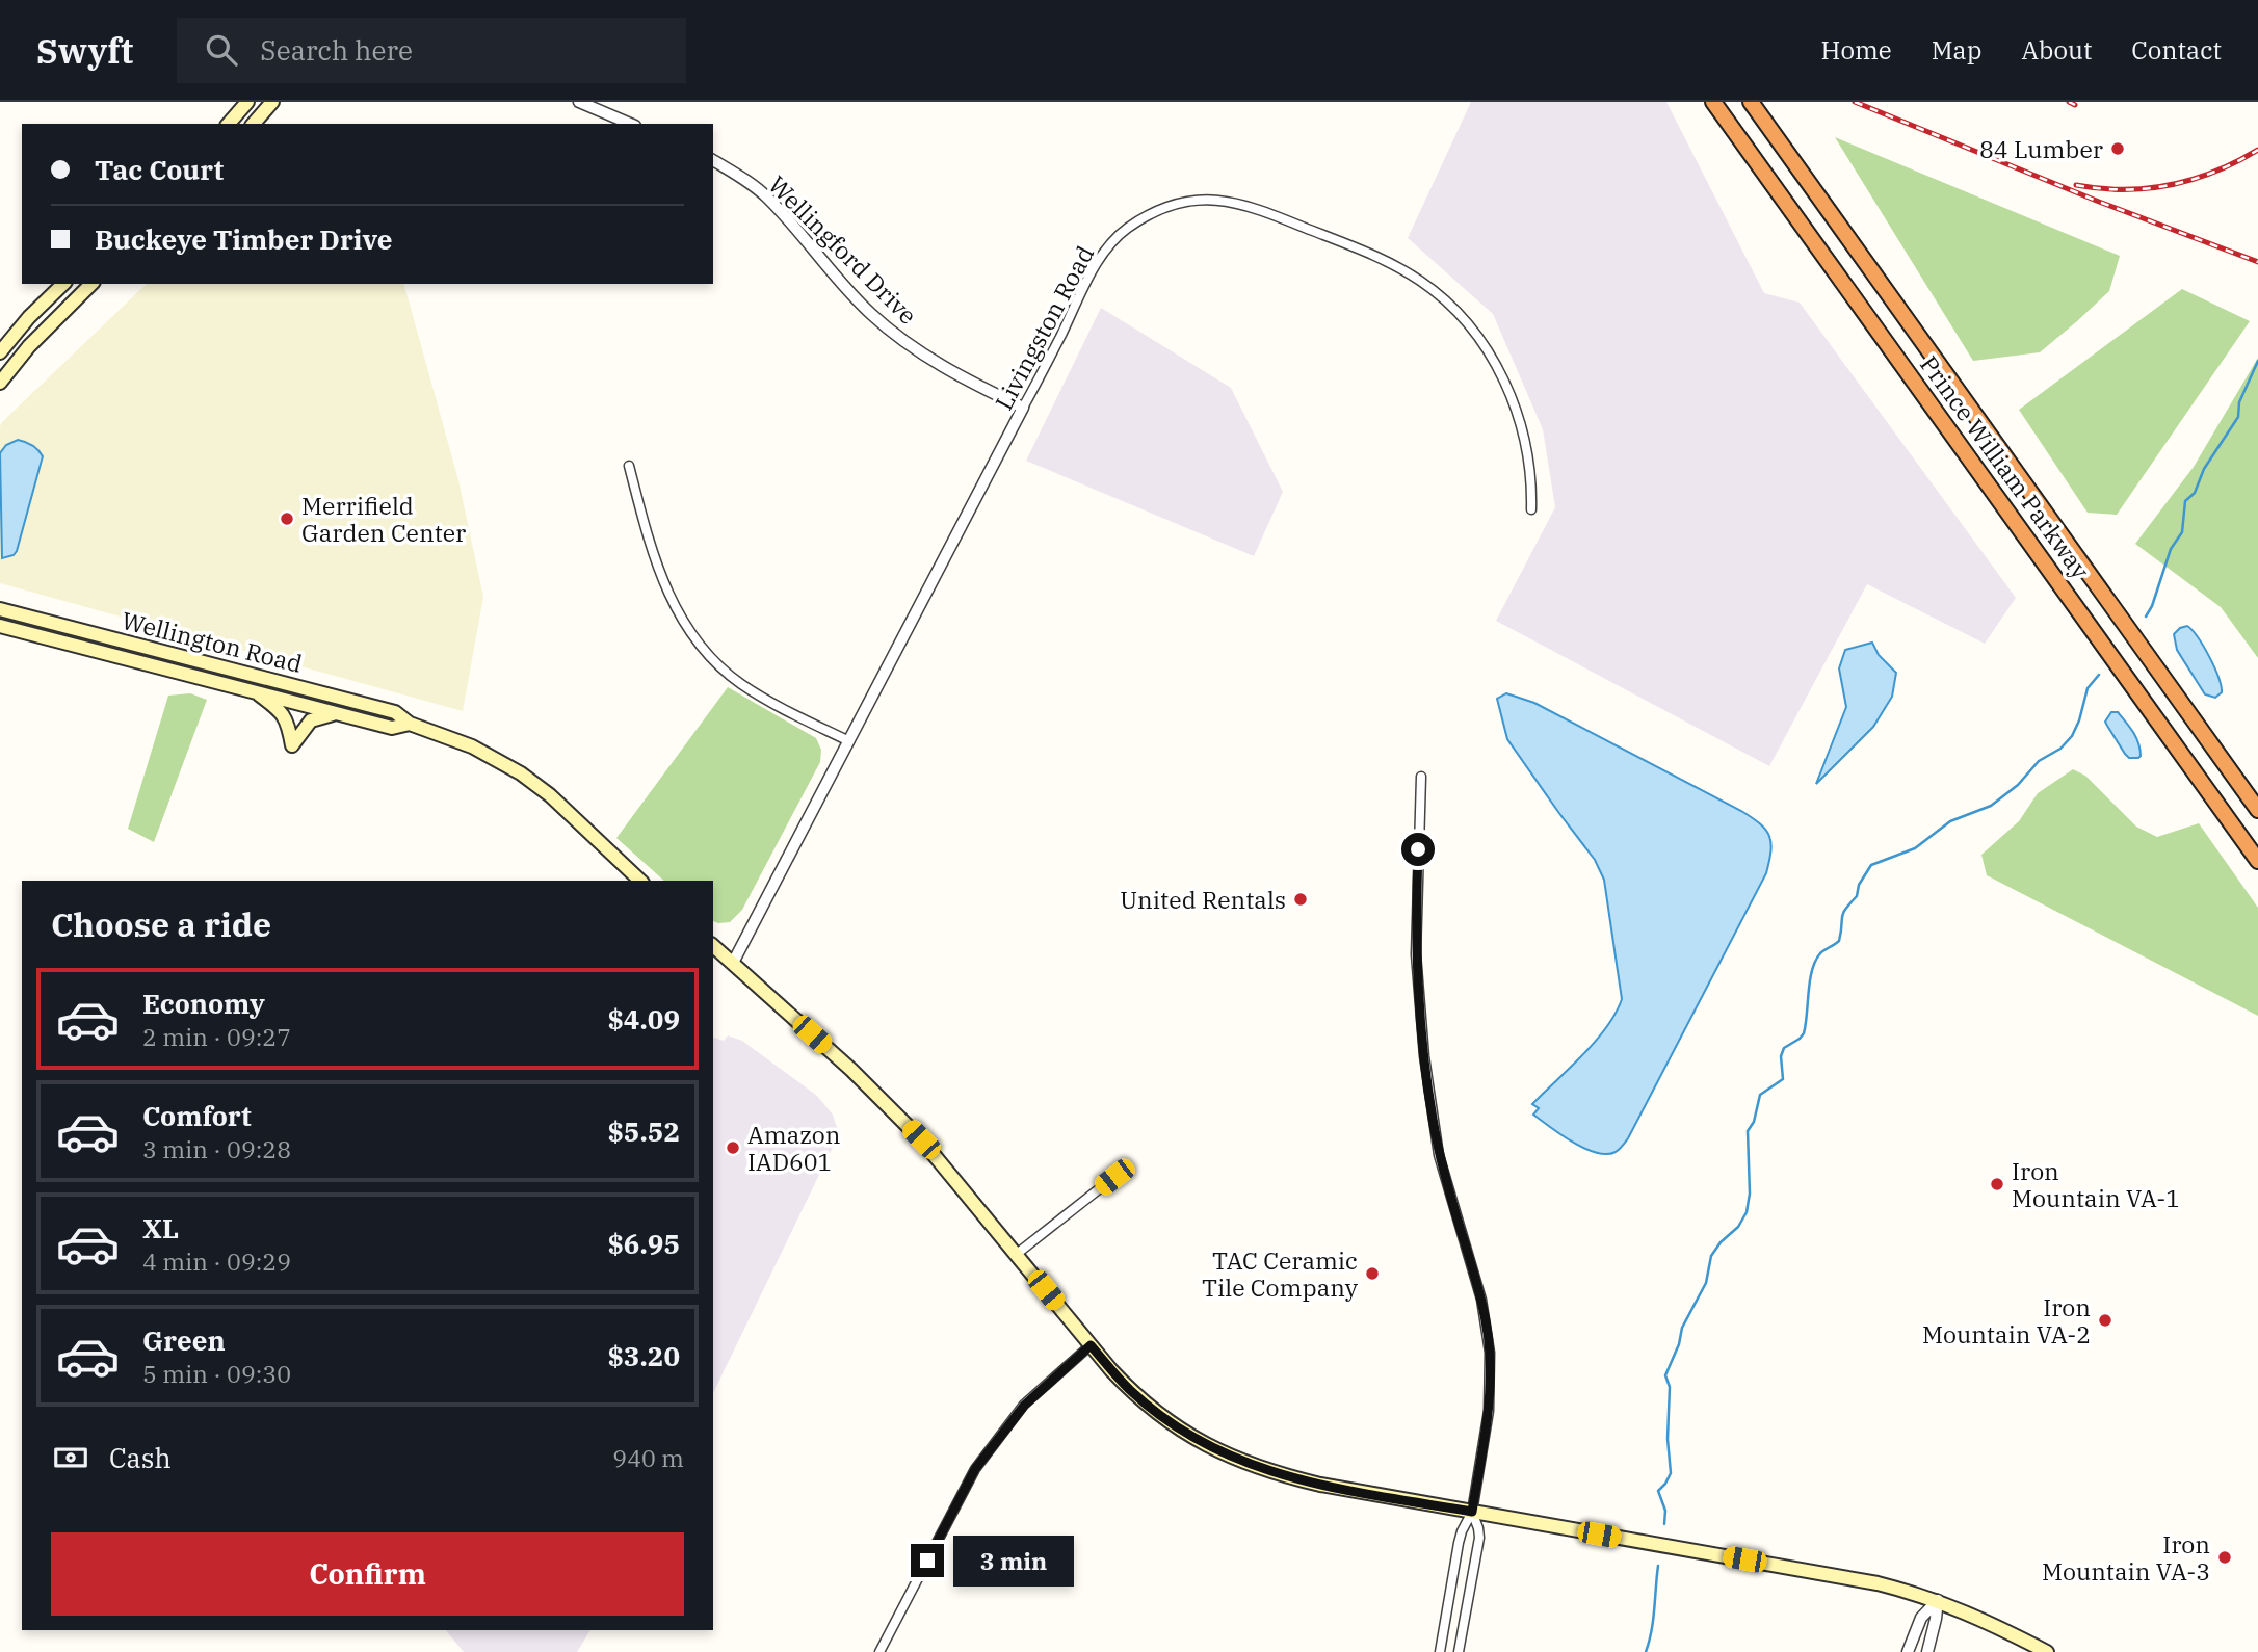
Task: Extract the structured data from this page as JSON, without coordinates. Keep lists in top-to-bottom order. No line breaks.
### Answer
{"streets":{"highway":["Prince William Parkway"],"main road":["Wellington Road"],"street":["Wellingford Drive","Livingston Road"]},"crossings":[["Wellingford Drive","Livingston Road"]],"places":["84 Lumber","Merrifield Garden Center","United Rentals","Amazon IAD601","Iron Mountain VA-1","TAC Ceramic Tile Company","Iron Mountain VA-2","Iron Mountain VA-3"],"page":{"header":"Swyft","search":"Search here","nav":["Home","Map","About","Contact"],"banner":["Tac Court","Buckeye Timber Drive"],"heading":"Choose a ride","list":[{"name":"Economy","note":"2 min · 09:27","value":"$4.09"},{"name":"Comfort","note":"3 min · 09:28","value":"$5.52"},{"name":"XL","note":"4 min · 09:29","value":"$6.95"},{"name":"Green","note":"5 min · 09:30","value":"$3.20"}],"pay":["Cash","940 m"],"buttons":"Confirm","bubble":"3 min"}}
